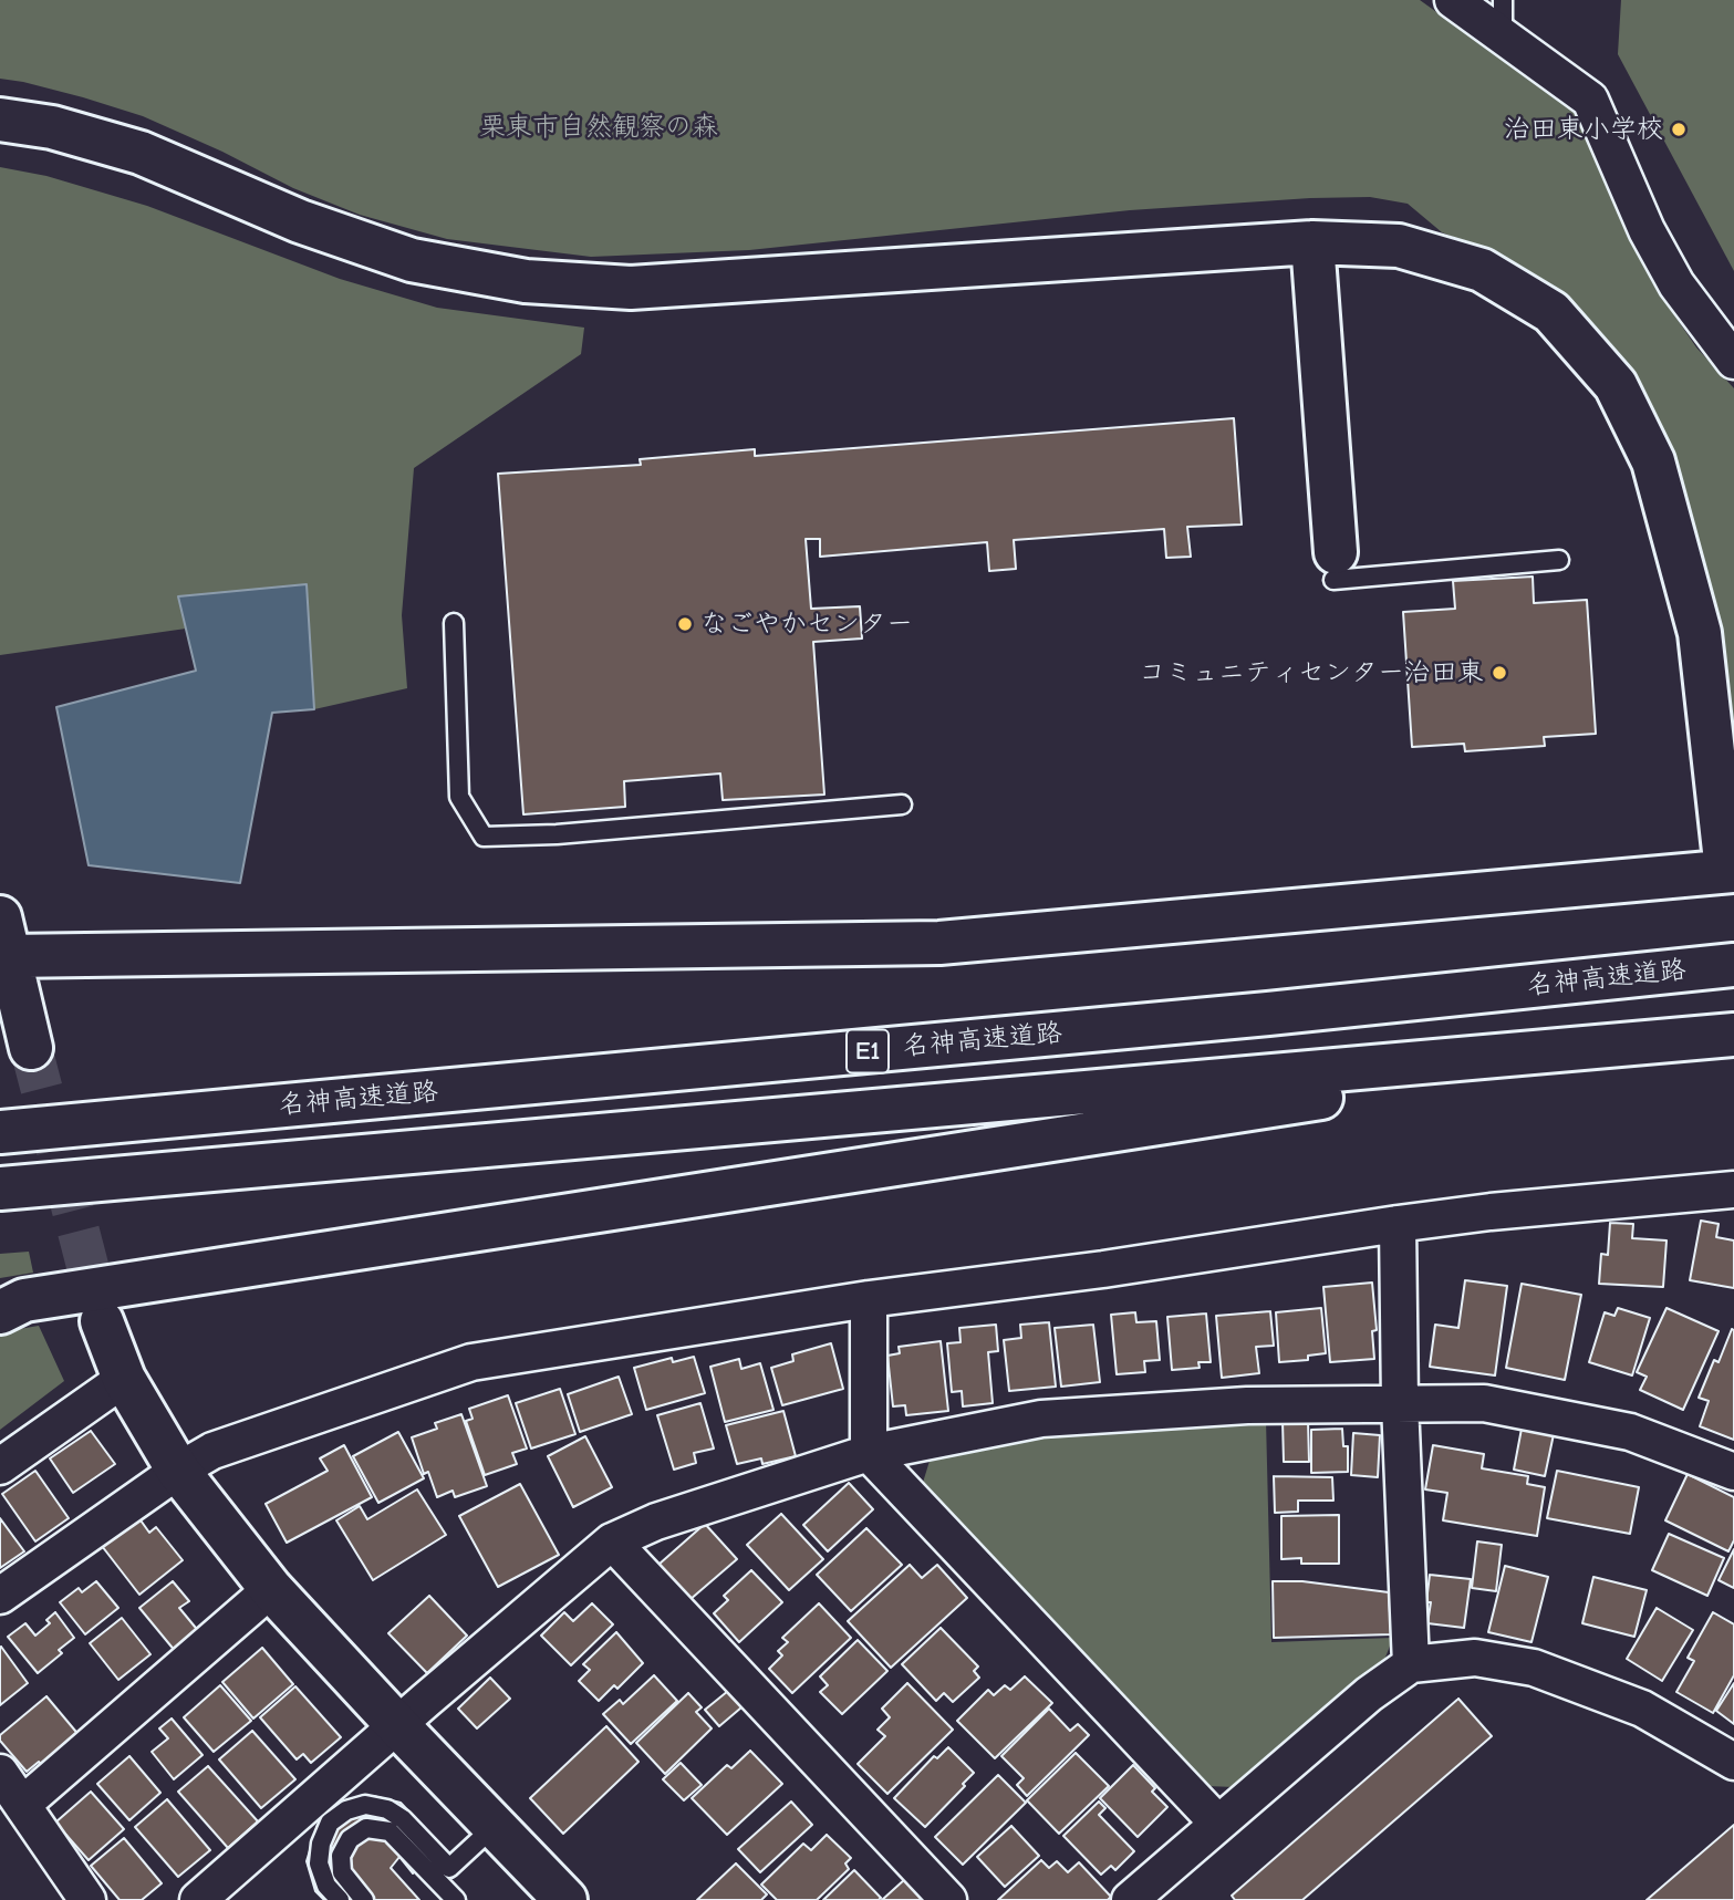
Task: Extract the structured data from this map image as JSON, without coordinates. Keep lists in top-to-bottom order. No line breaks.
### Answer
{"streets":{"main road":["名神高速道路","E1"]},"parks":["栗東市自然観察の森"],"places":["治田東小学校","なごやかセンター","コミュニティセンター治田東"]}
